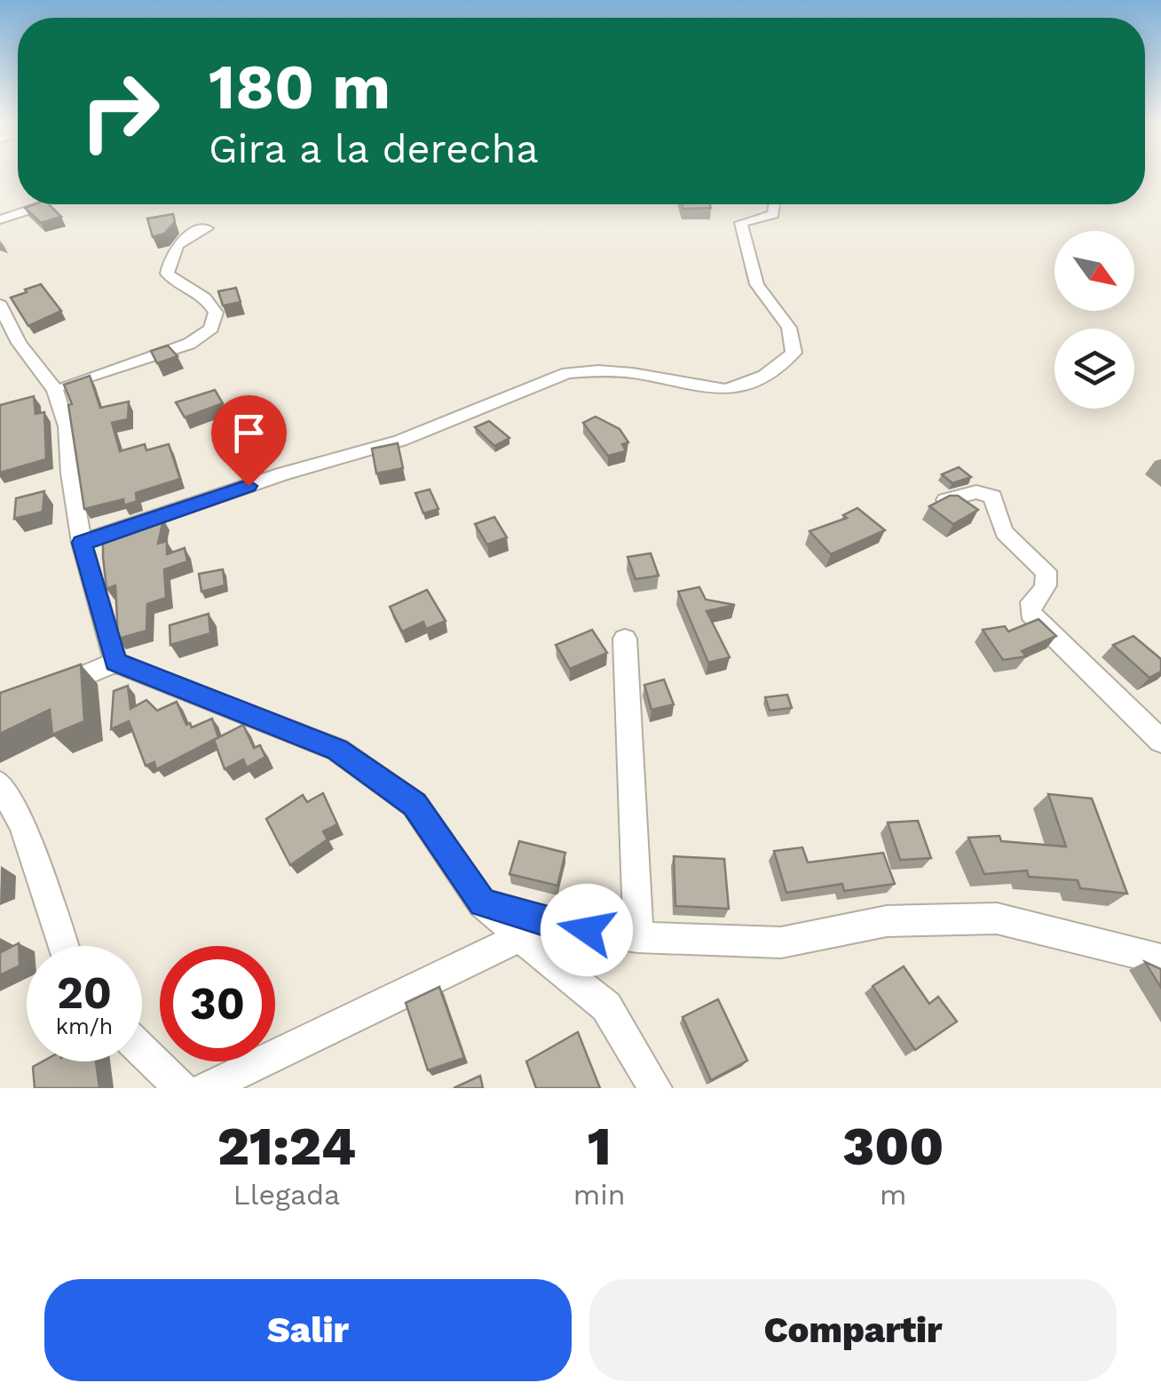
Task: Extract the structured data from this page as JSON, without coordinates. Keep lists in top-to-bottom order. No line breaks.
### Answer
{"north":"bottom right","page":{"turn":["180 m","Gira a la derecha"],"speed":"20 km/h","limit":"30","eta":["21:24","Llegada","1","min","300","m"],"buttons":["Salir","Compartir"]}}
